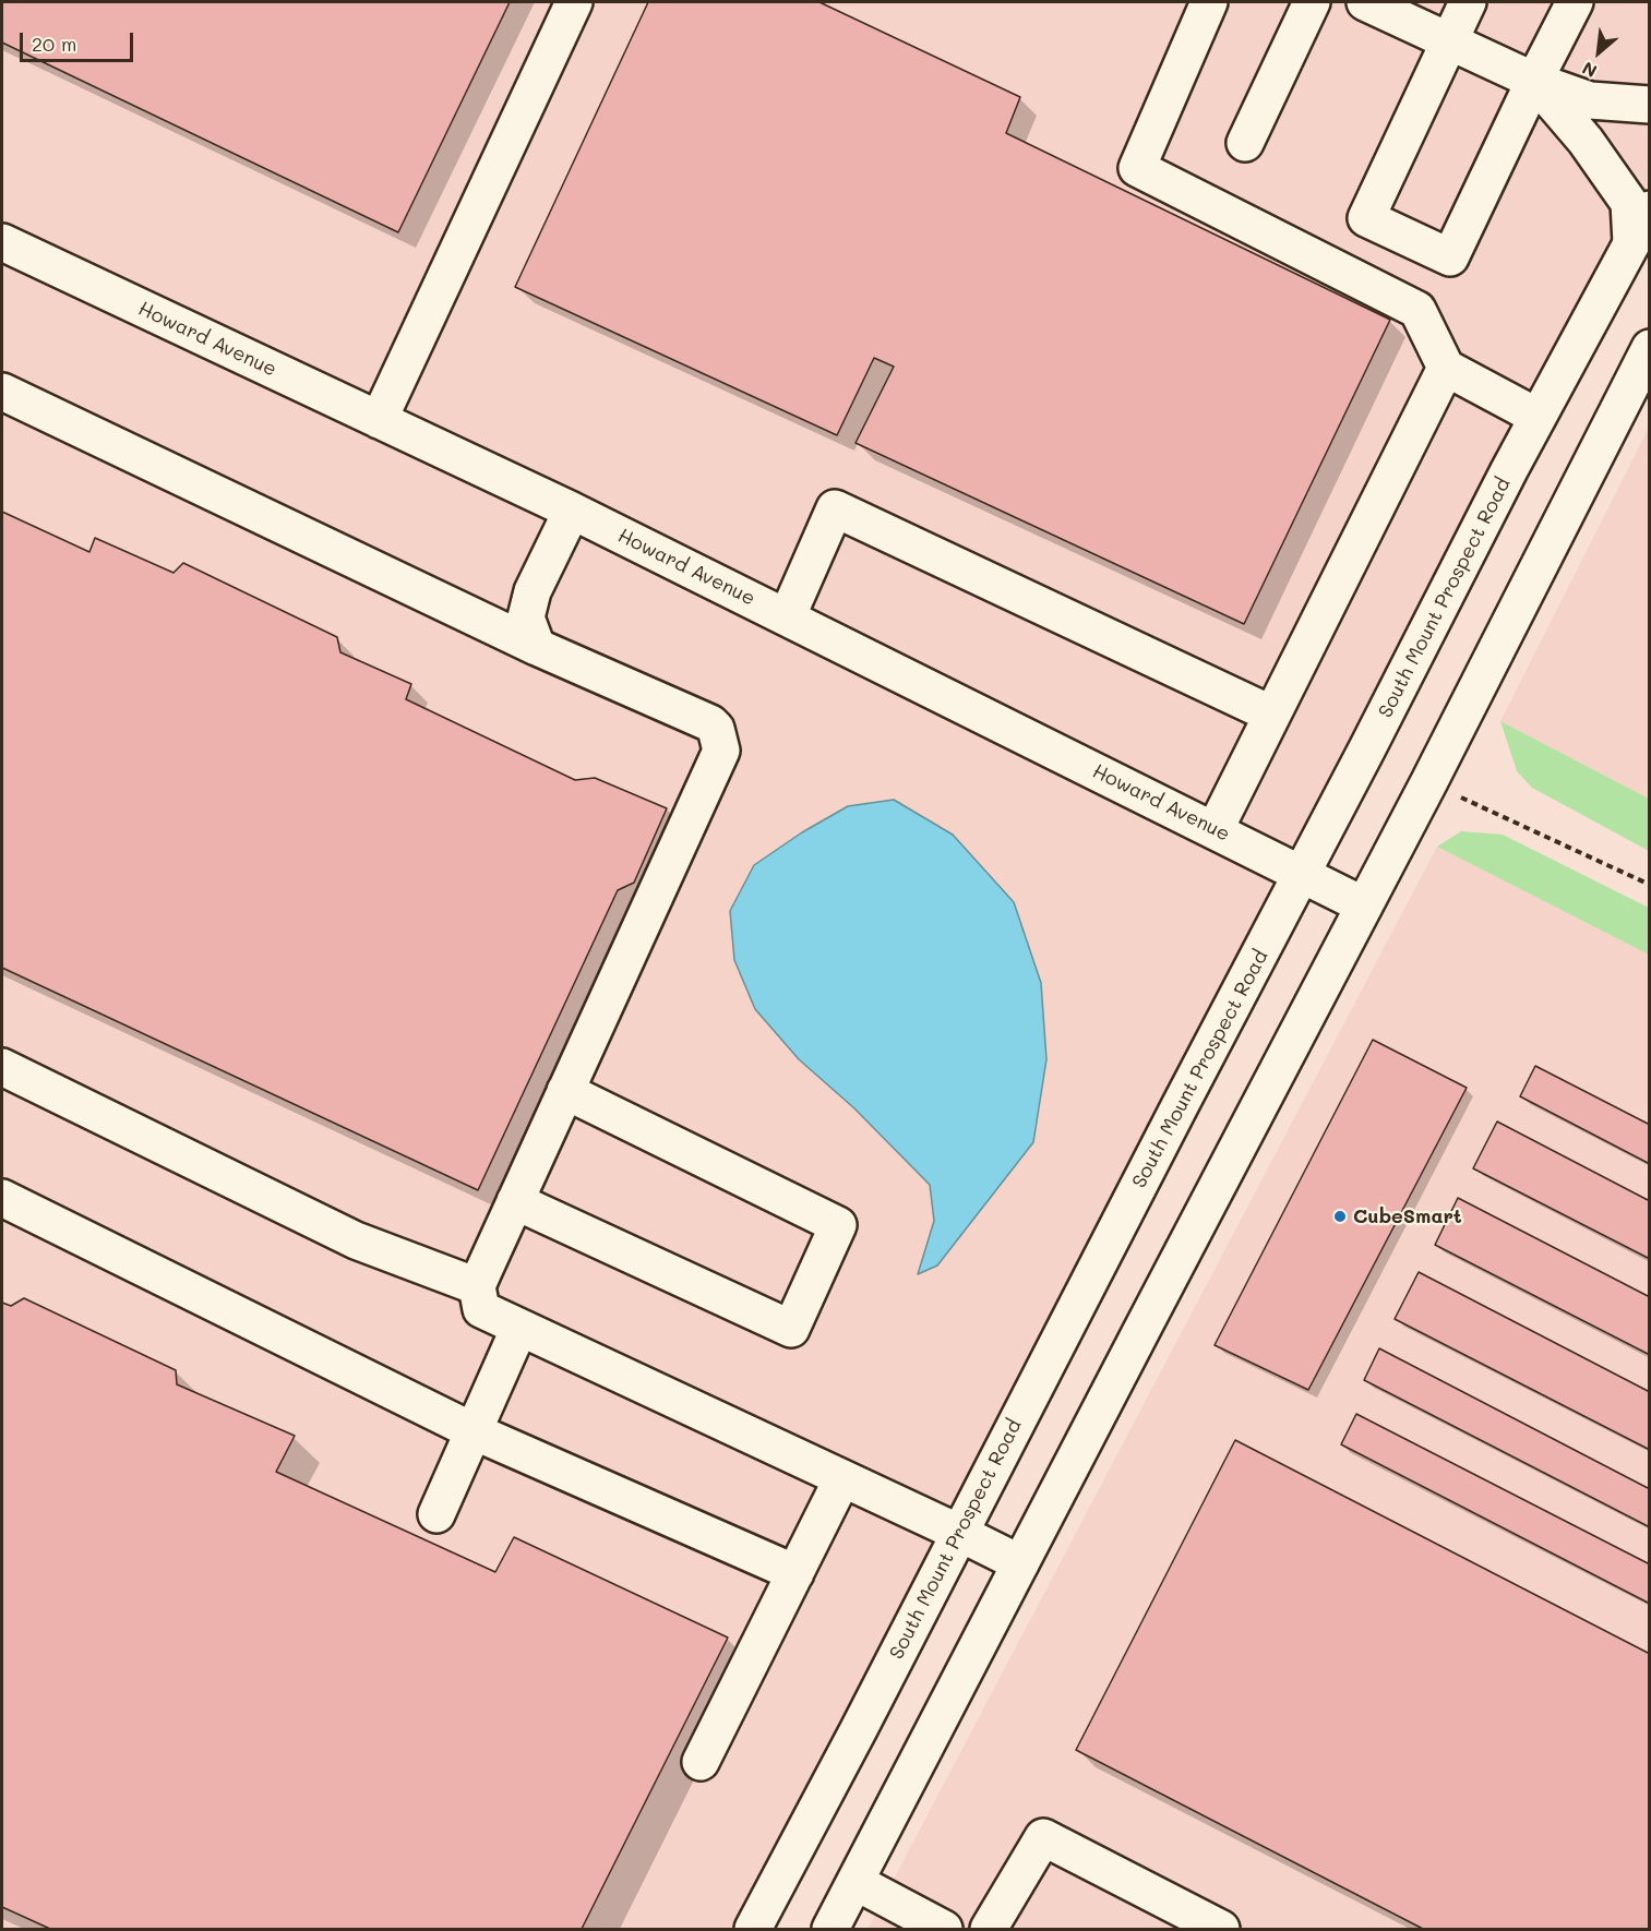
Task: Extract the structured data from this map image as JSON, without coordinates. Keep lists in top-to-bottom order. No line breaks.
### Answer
{"streets":{"main road":["Howard Avenue","South Mount Prospect Road"]},"crossings":[["Howard Avenue","South Mount Prospect Road"]],"places":["CubeSmart"],"scale_bar":"20 m","north":"bottom left"}
